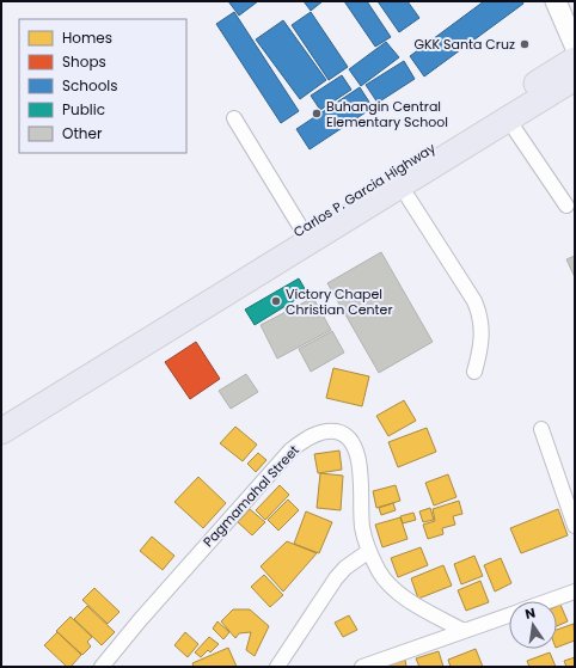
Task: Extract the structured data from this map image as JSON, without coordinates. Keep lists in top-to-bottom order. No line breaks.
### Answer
{"streets":{"highway":["Carlos P. Garcia Highway"],"street":["Pagmamahal Street"]},"places":["GKK Santa Cruz","Buhangin Central Elementary School","Victory Chapel Christian Center"],"legend":["Homes","Shops","Schools","Public","Other"],"north":"top"}
